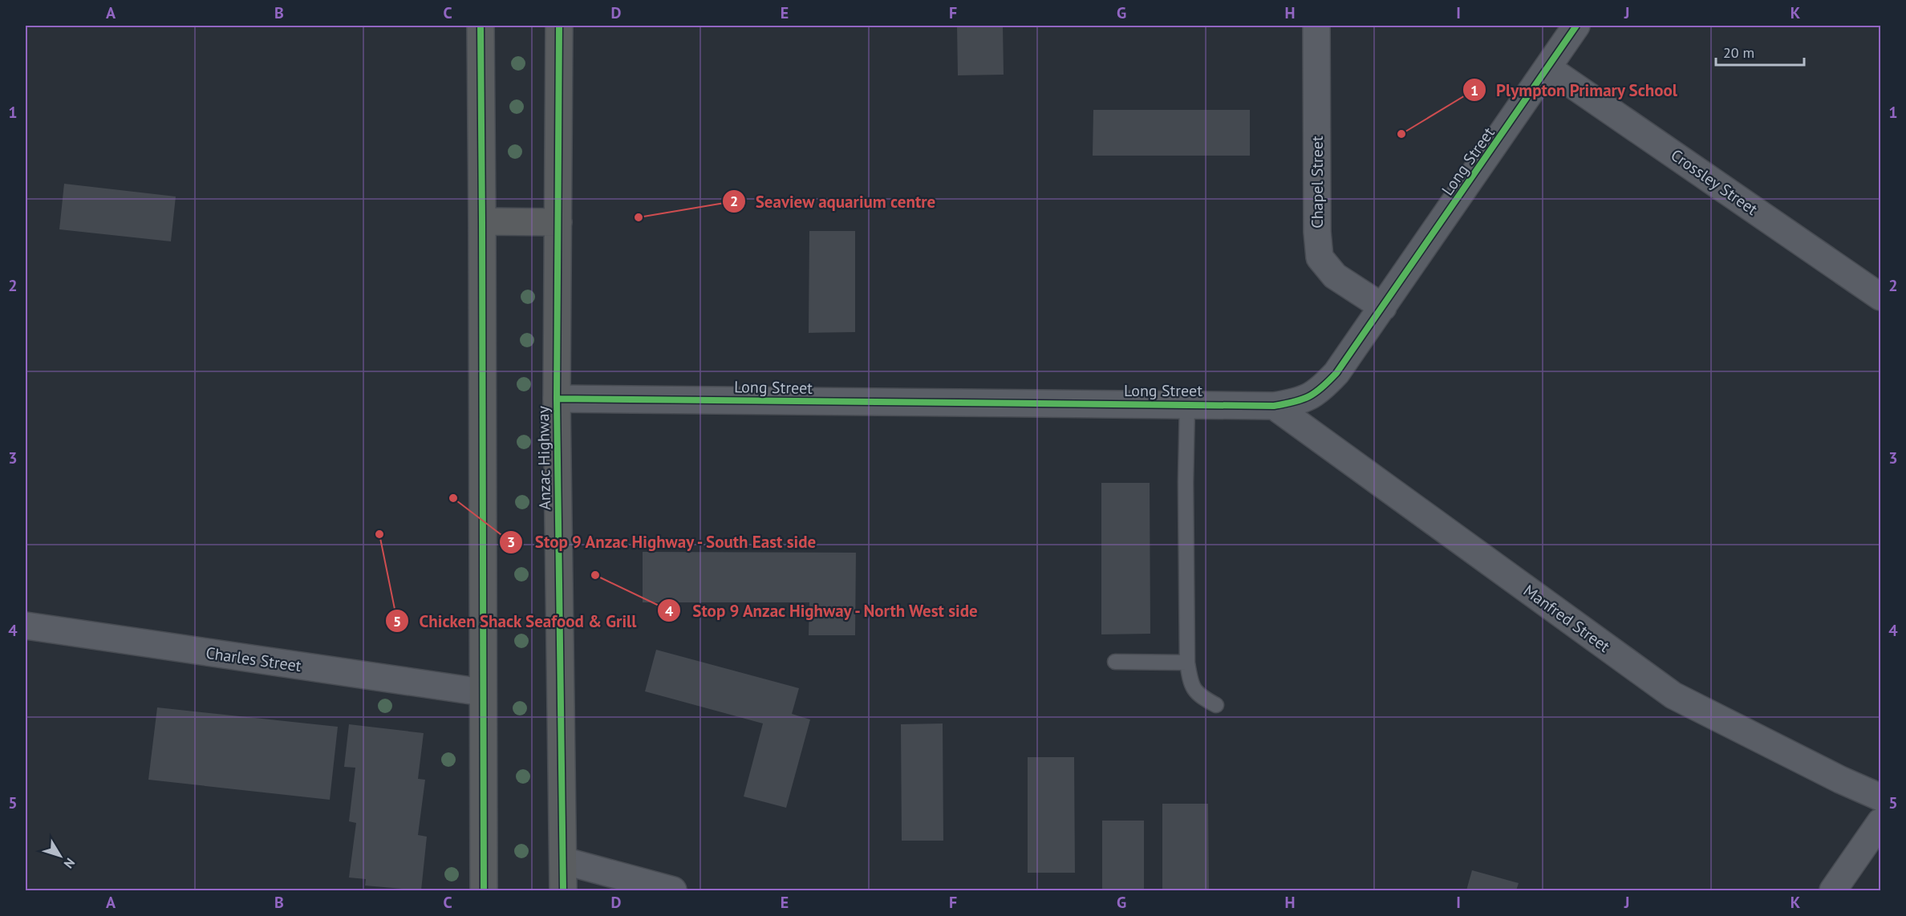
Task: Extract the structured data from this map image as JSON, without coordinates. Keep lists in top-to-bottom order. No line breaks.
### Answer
{"streets":{"highway":["Anzac Highway"],"street":["Long Street","Chapel Street","Crossley Street","Manfred Street","Charles Street"]},"crossings":[["Long Street","Chapel Street"],["Long Street","Crossley Street"],["Long Street","Anzac Highway"],["Long Street","Manfred Street"]],"places":["Plympton Primary School","Seaview aquarium centre","Stop 9 Anzac Highway - South East side","Chicken Shack Seafood & Grill","Stop 9 Anzac Highway - North West side"],"scale_bar":"20 m","north":"bottom right","grid":{"columns":["A","B","C","D","E","F","G","H","I","J","K"],"rows":["1","2","3","4","5"]}}
